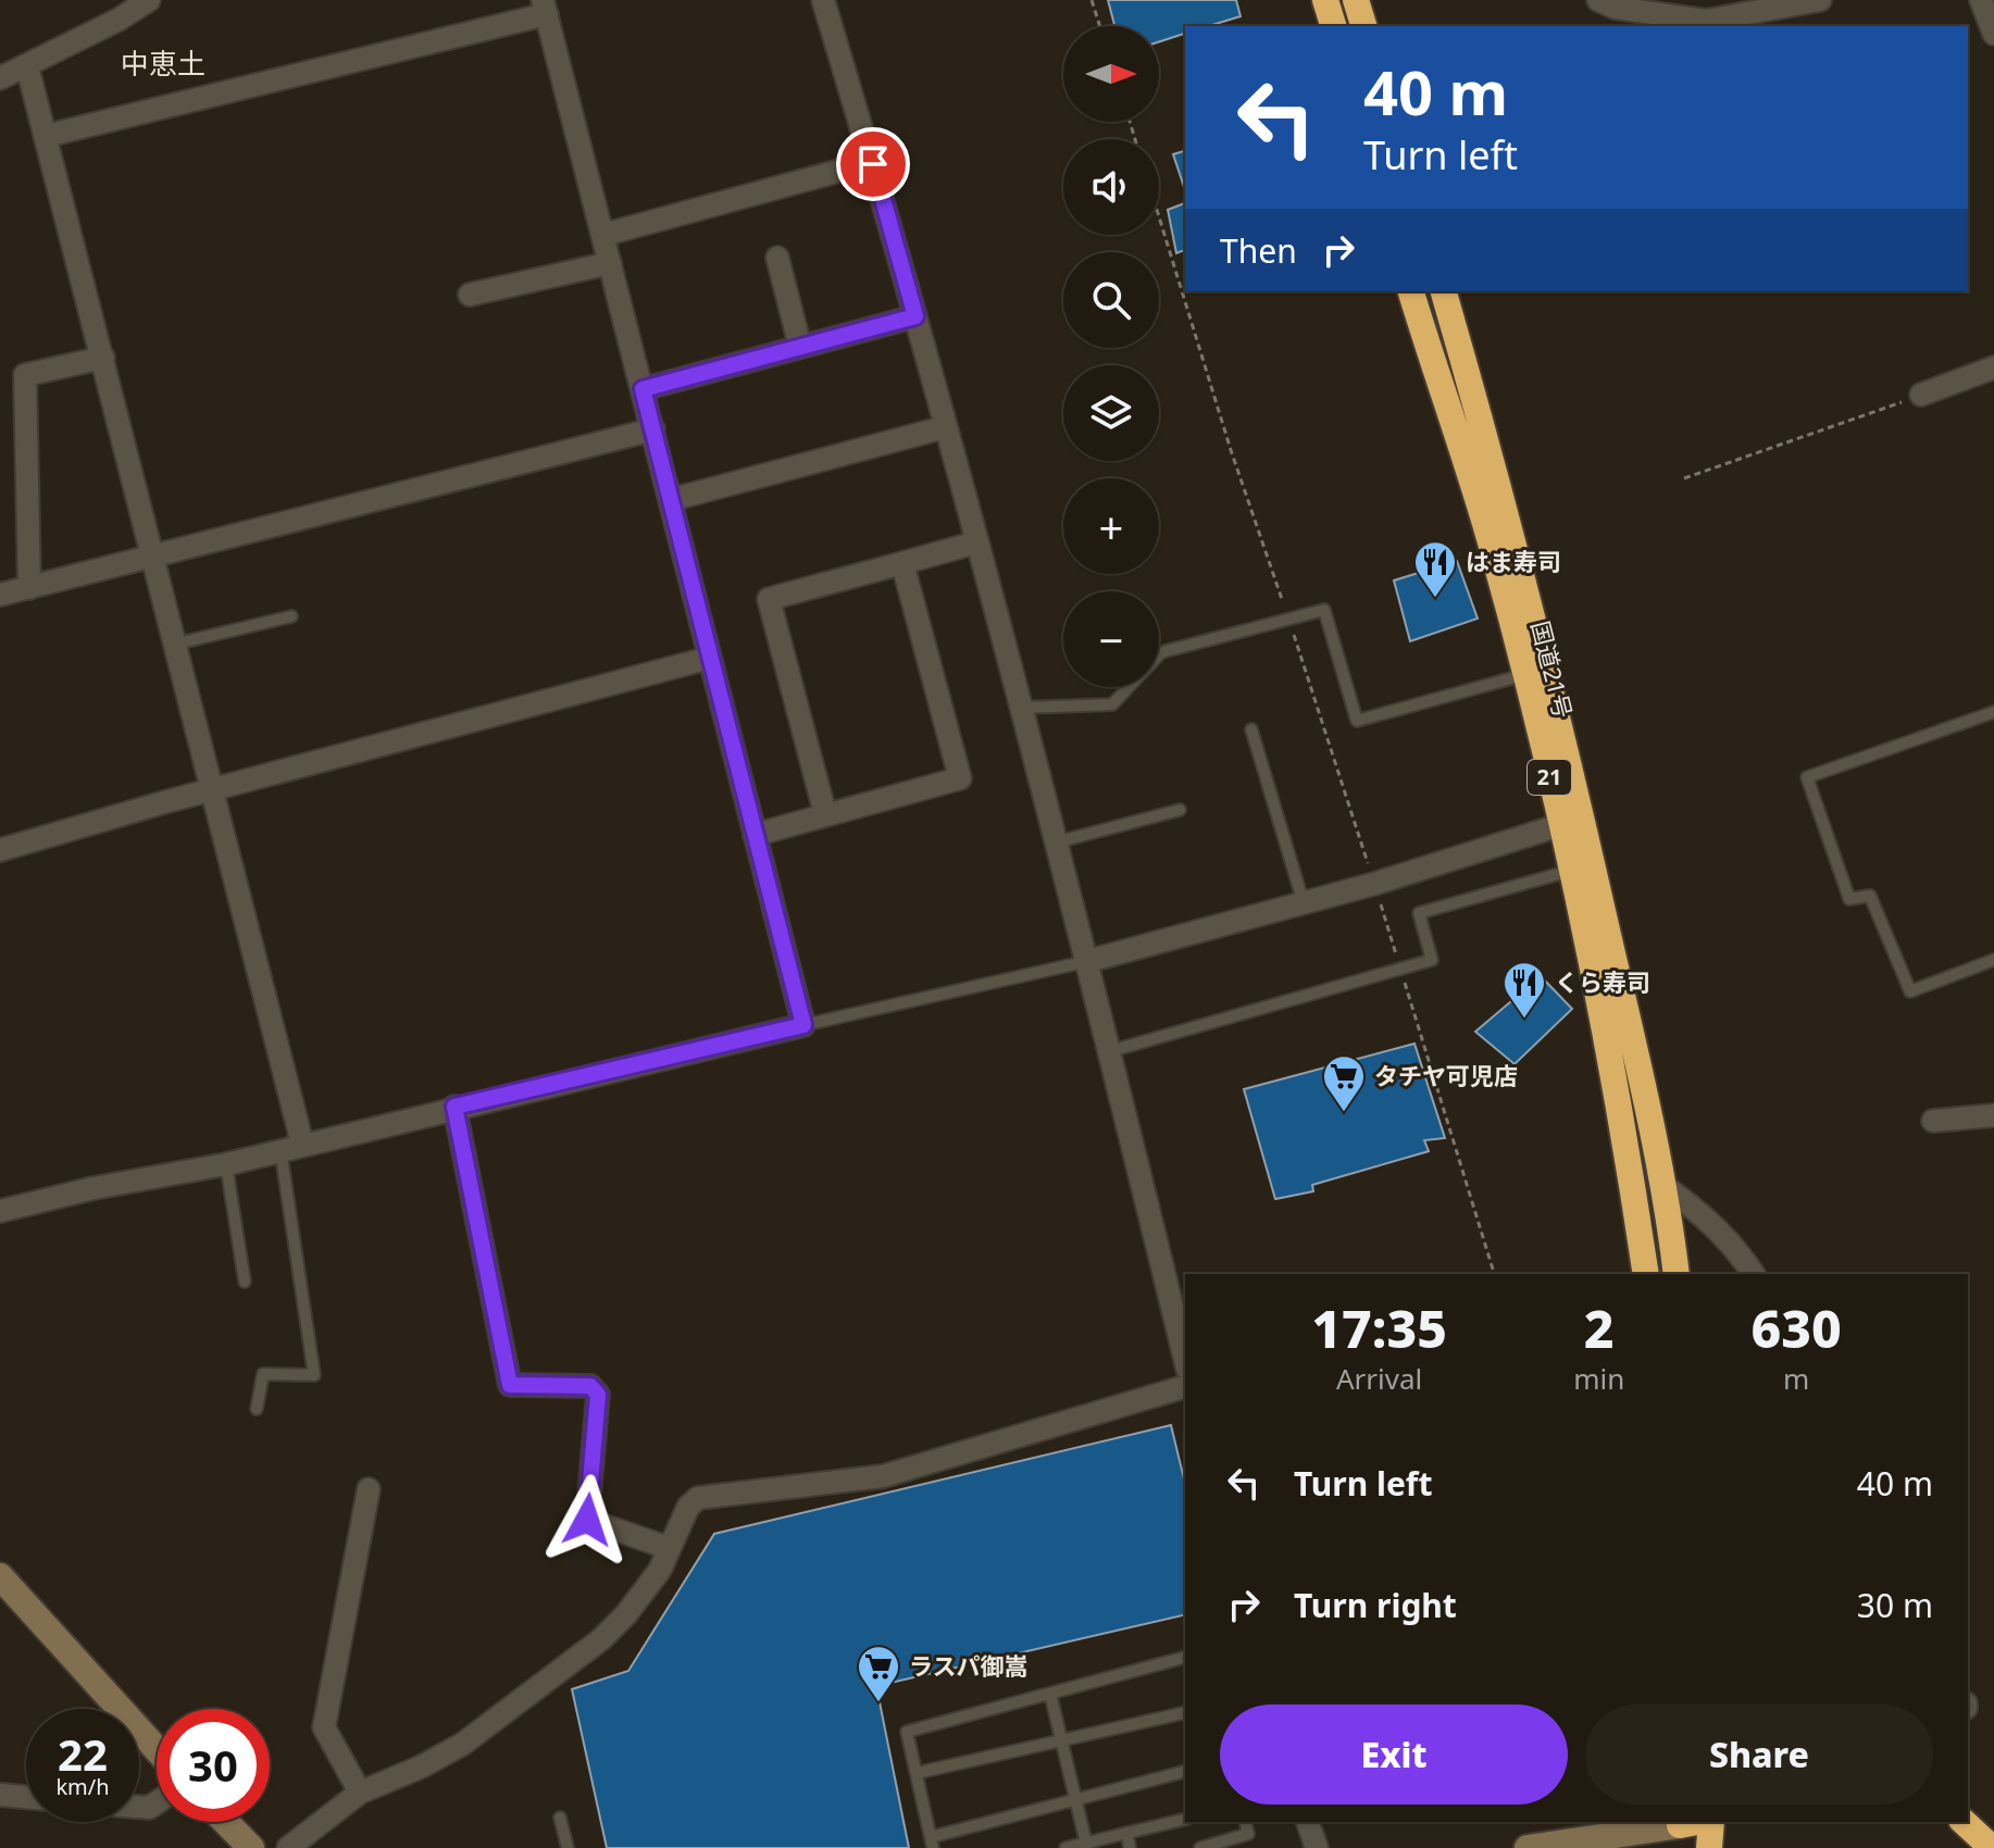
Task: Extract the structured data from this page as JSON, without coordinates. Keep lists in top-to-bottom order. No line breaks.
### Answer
{"streets":{"highway":["国道21号","21"]},"districts":["中恵土"],"places":{"restaurant":["はま寿司","くら寿司"],"supermarket":["タチヤ可児店","ラスパ御嵩"]},"north":"right","page":{"map_buttons":["+","−"],"turn":["40 m","Turn left"],"then":"Then","eta":["17:35","Arrival","2","min","630","m"],"list":[{"name":"Turn left","value":"40 m"},{"name":"Turn right","value":"30 m"}],"buttons":["Exit","Share"],"speed":"22 km/h","limit":"30"}}
